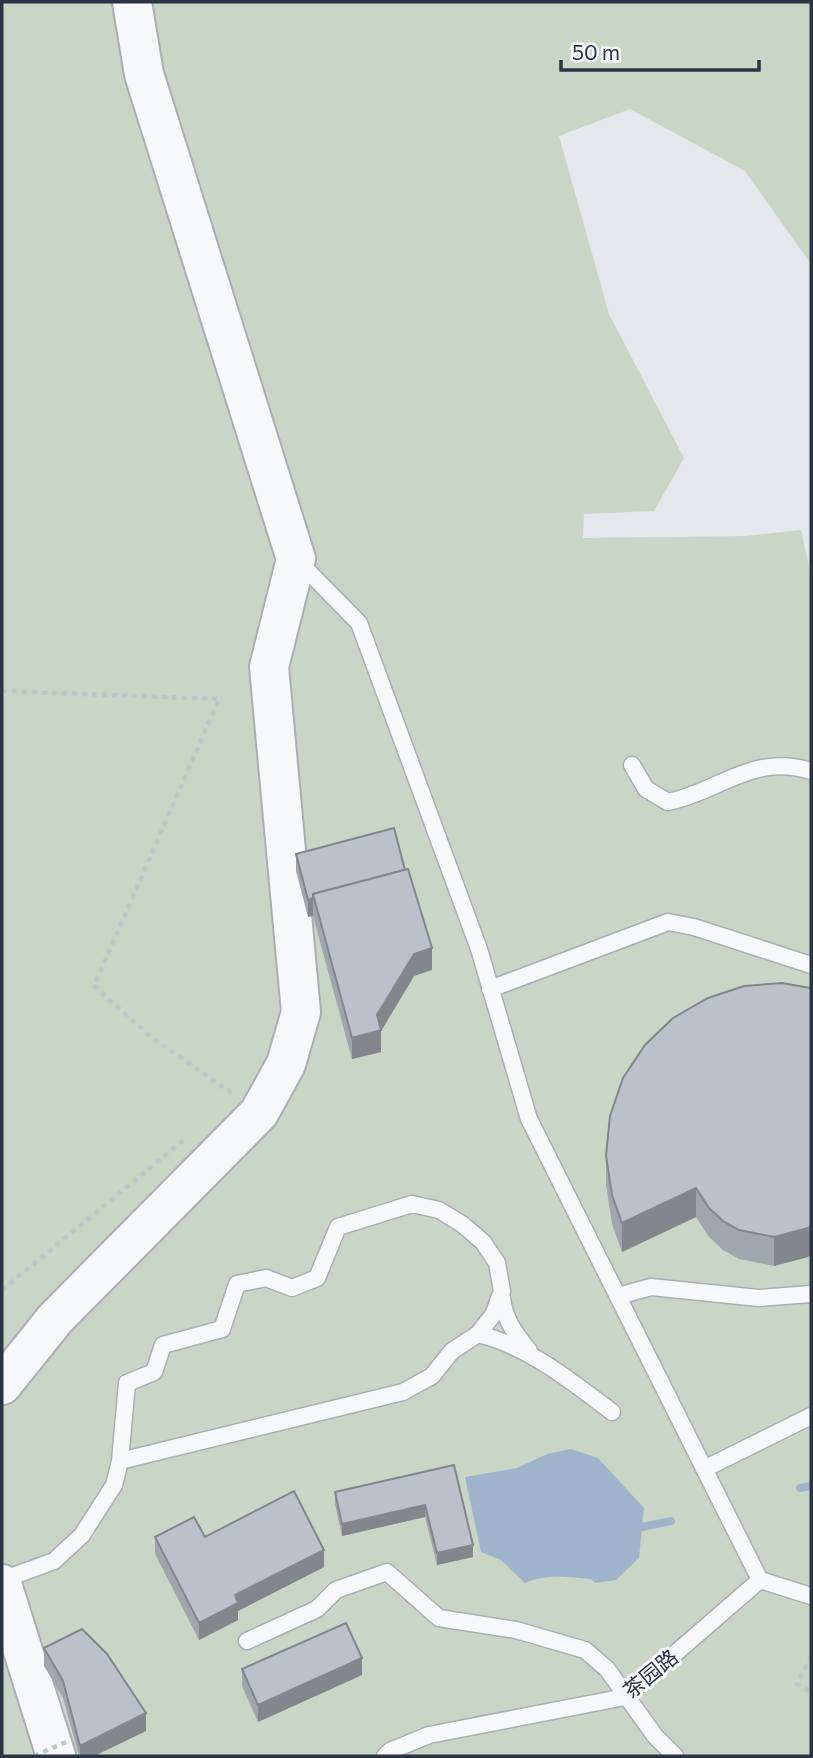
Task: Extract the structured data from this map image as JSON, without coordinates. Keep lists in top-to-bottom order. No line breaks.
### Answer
{"streets":{"lane":["茶园路"]},"scale_bar":"50 m"}
